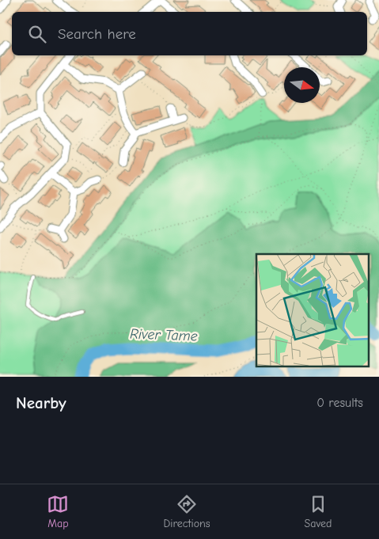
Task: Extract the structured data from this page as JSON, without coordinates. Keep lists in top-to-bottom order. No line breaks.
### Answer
{"water":["River Tame"],"north":"right","page":{"search":"Search here","heading":["Nearby","0 results"],"nav":["Map","Directions","Saved"]}}
